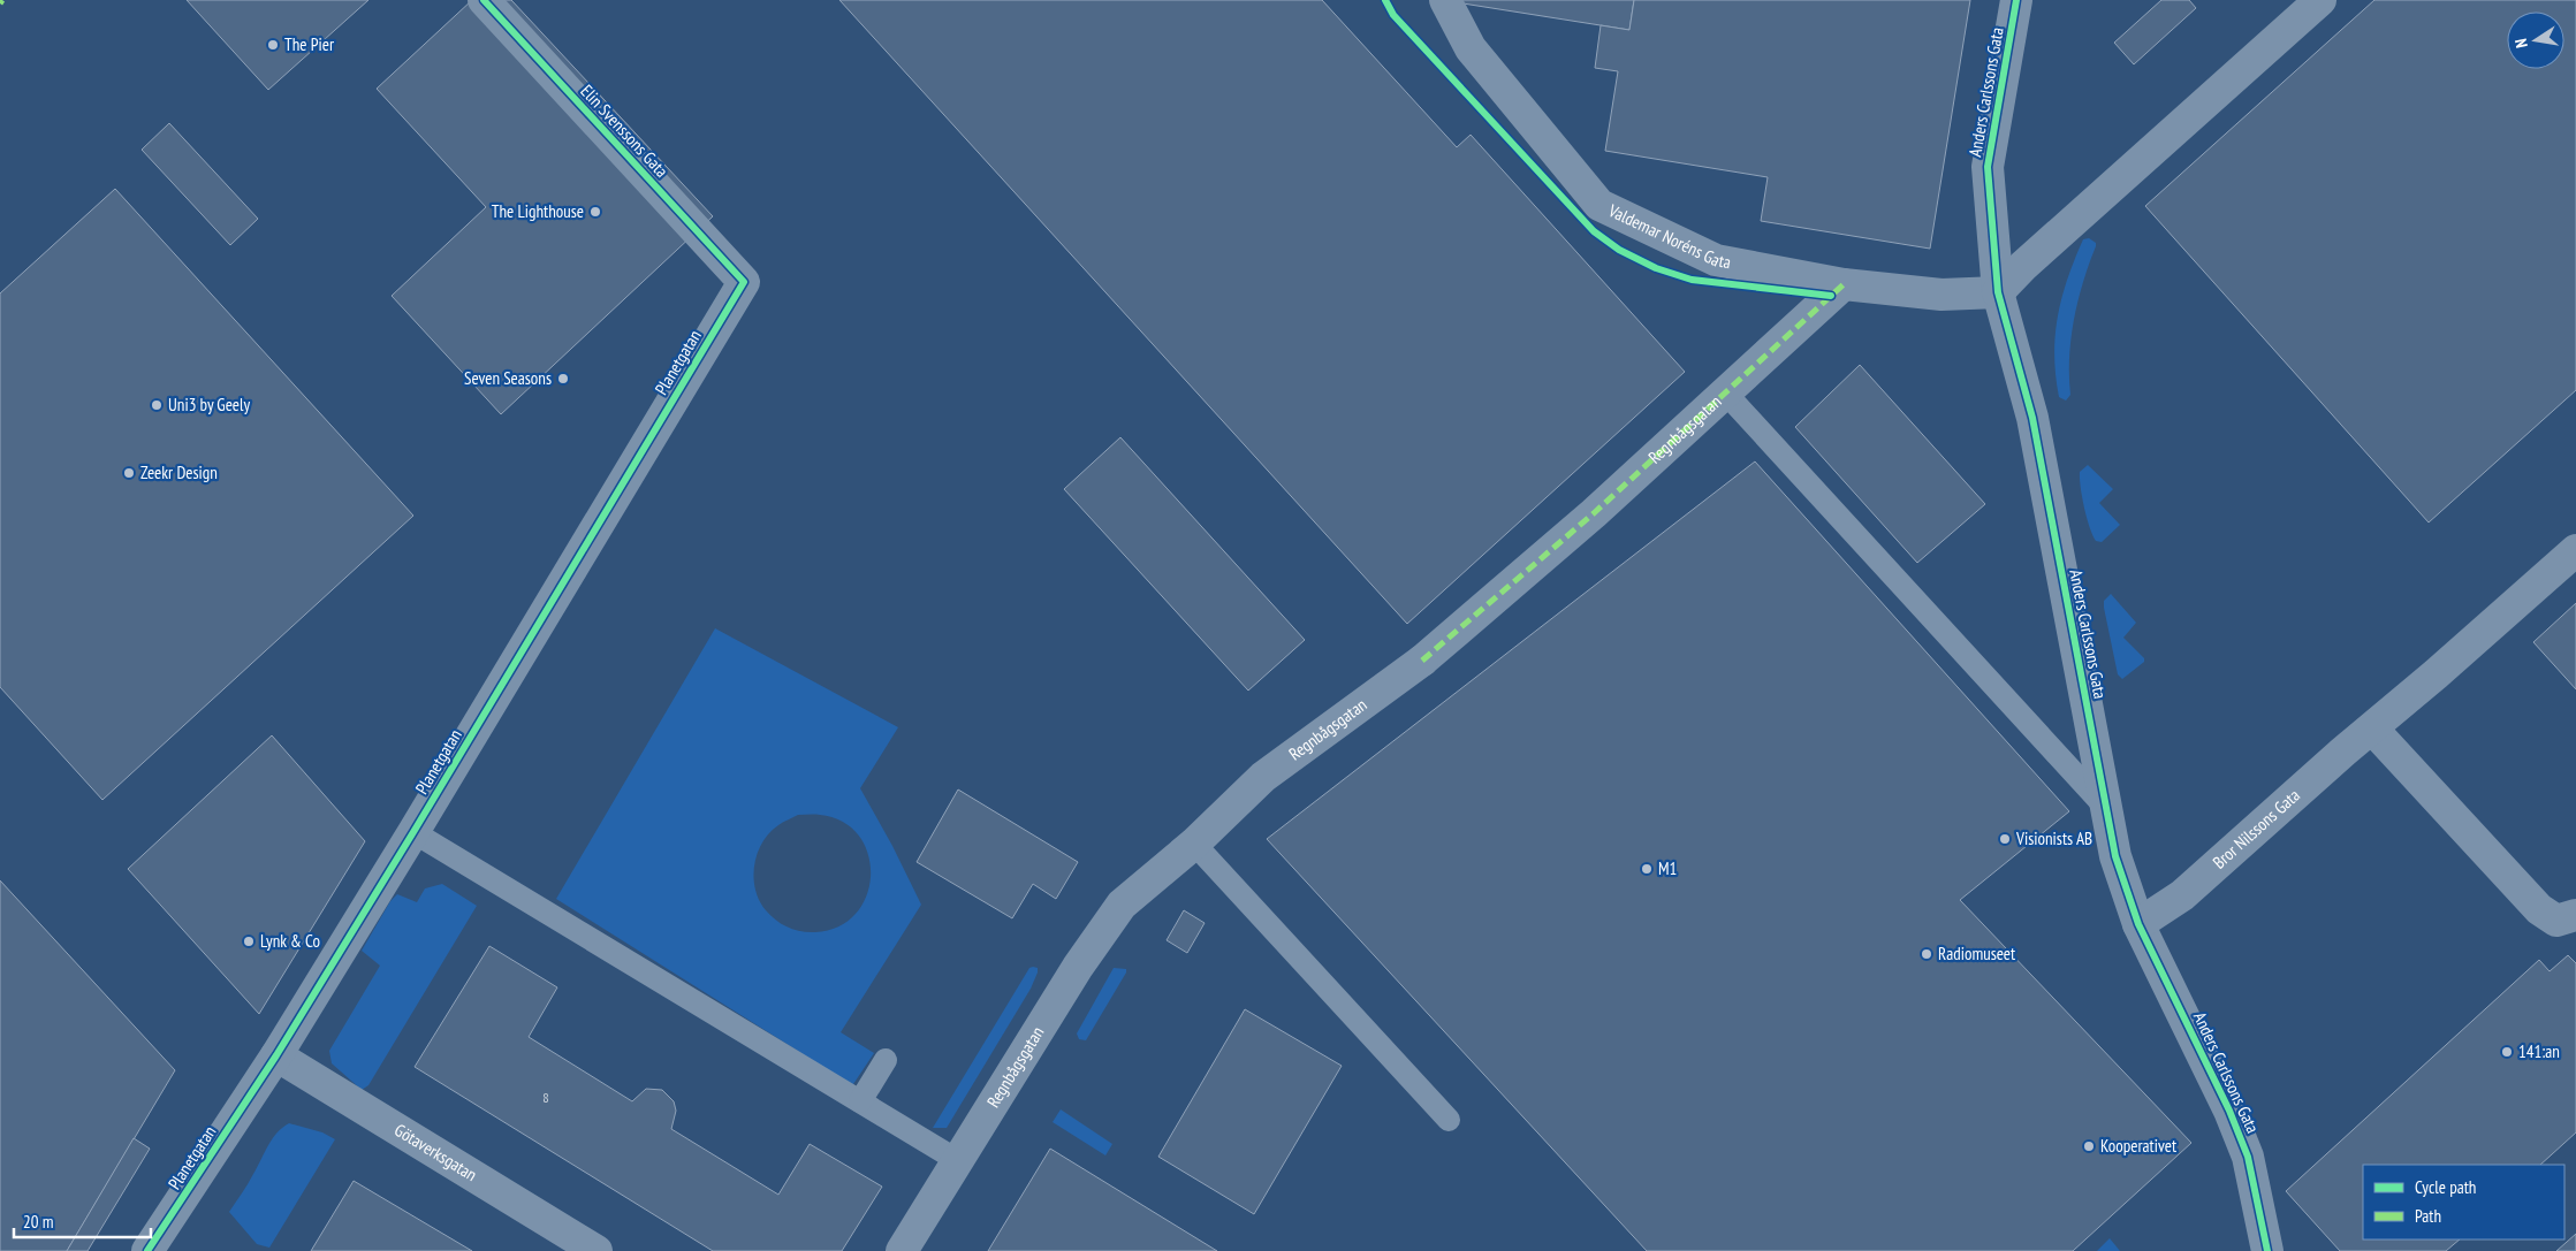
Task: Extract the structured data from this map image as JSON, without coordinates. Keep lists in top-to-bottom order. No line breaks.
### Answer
{"streets":{"street":["Anders Carlssons Gata","Elin Svenssons Gata","Valdemar Noréns Gata","Planetgatan","Regnbågsgatan","Bror Nilssons Gata","Götaverksgatan"]},"crossings":[["Anders Carlssons Gata","Valdemar Noréns Gata"],["Anders Carlssons Gata","Bror Nilssons Gata"],["Elin Svenssons Gata","Planetgatan"],["Valdemar Noréns Gata","Regnbågsgatan"],["Planetgatan","Götaverksgatan"]],"places":["The Pier","The Lighthouse","Seven Seasons","Uni3 by Geely","Zeekr Design","Visionists AB","M1","Lynk & Co","Radiomuseet","141:an","Kooperativet"],"house_numbers":["8"],"legend":["Cycle path","Path"],"scale_bar":"20 m","north":"left"}
